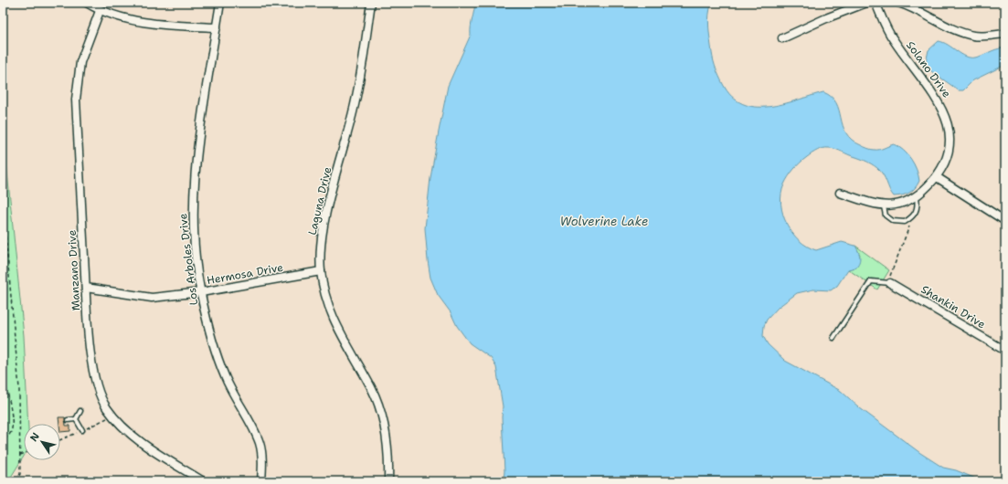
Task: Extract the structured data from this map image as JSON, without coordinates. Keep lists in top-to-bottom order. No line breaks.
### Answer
{"streets":{"street":["Solano Drive","Laguna Drive","Los Arboles Drive","Manzano Drive","Hermosa Drive","Shankin Drive"]},"crossings":[["Laguna Drive","Hermosa Drive"],["Los Arboles Drive","Hermosa Drive"],["Manzano Drive","Hermosa Drive"]],"water":["Wolverine Lake"],"north":"top left"}
